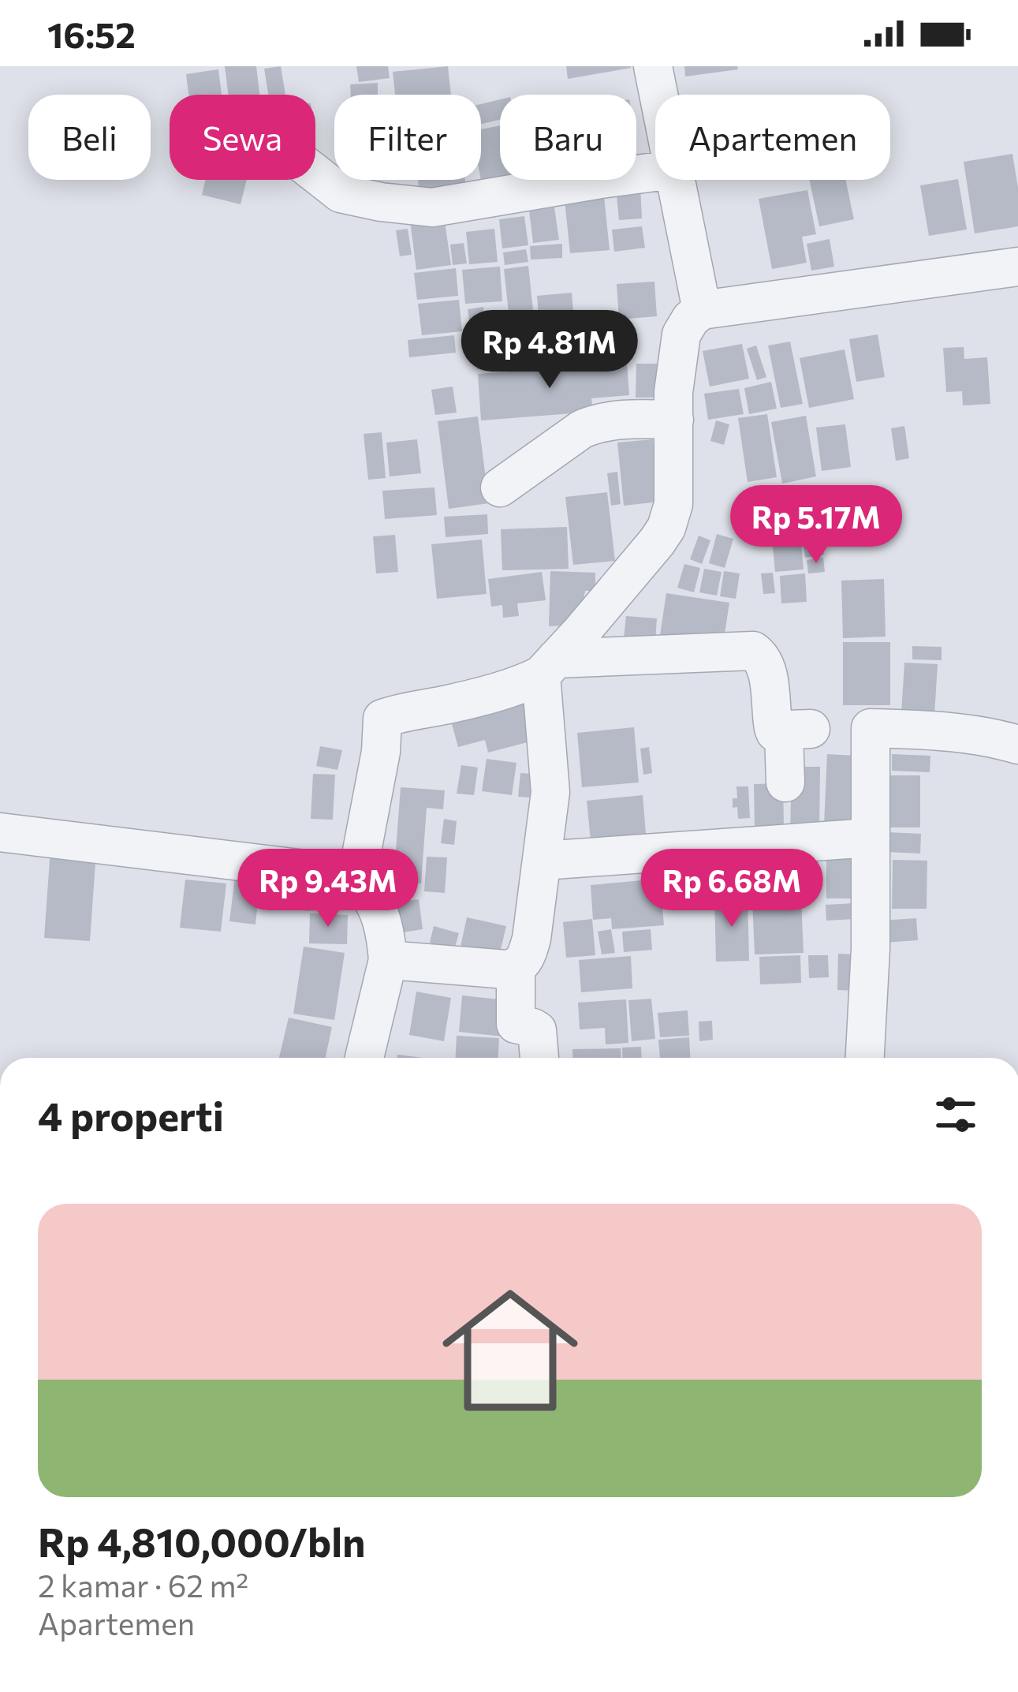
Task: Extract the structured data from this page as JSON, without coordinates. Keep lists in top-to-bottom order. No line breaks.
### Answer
{"page":{"status":"16:52","chip":["Beli","Sewa","Filter","Baru","Apartemen"],"price":["Rp 4.81M","Rp 5.17M","Rp 9.43M","Rp 6.68M"],"heading":"4 properti","list":[{"name":"Rp 4,810,000/bln","note":"2 kamar · 62 m² · Apartemen"}]}}
